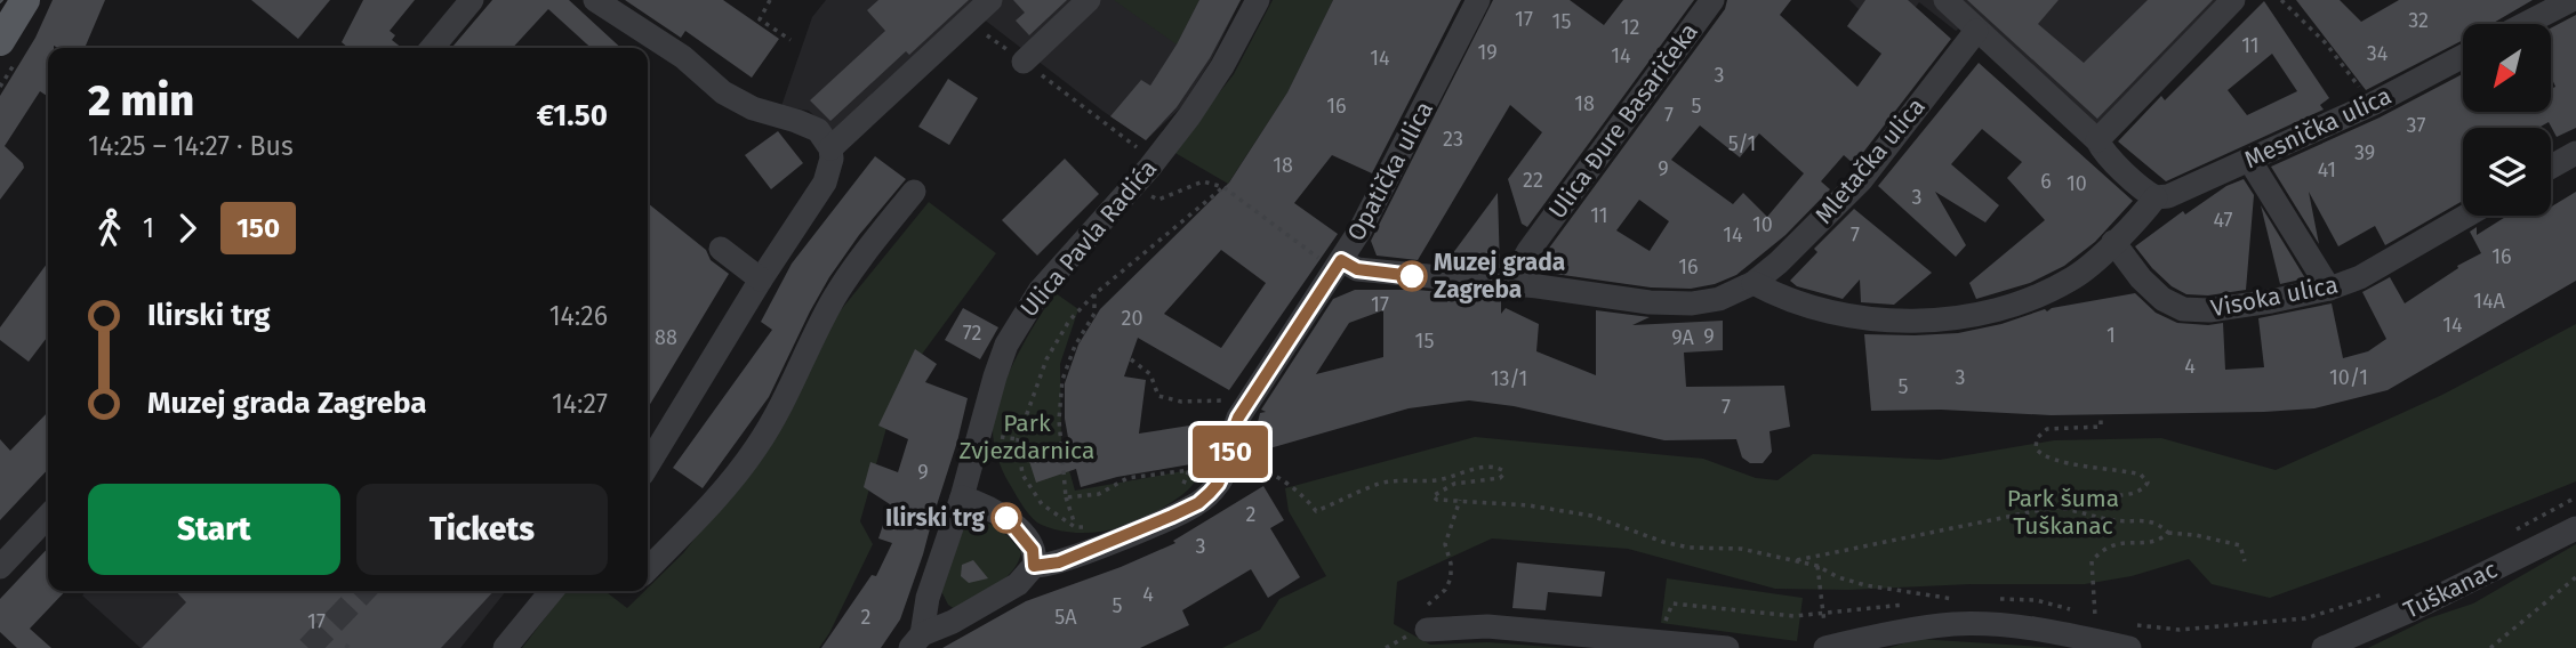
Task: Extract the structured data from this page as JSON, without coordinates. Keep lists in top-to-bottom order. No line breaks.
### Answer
{"streets":{"street":["Ulica Đure Basaričeka","Mesnička ulica","Mletačka ulica","Opatička ulica","Ulica Pavla Radića","Visoka ulica","Tuškanac"]},"crossings":[["Ulica Đure Basaričeka","Mletačka ulica"],["Mletačka ulica","Opatička ulica"]],"parks":["Park Zvjezdarnica","Park šuma Tuškanac"],"places":["Muzej grada Zagreba","Ilirski trg"],"lines":["bus line 150"],"house_numbers":["17","32","15","12","11","19","34","14","14","3","18","16","5","7","37","23","5/1","39","18","9","41","22","6","10","3","11","47","10","14","7","16","16","14A","17","20","14","72","1","9","88","9A","15","4","3","10/1","13/1","5","7","9","2","3","4","5","2","5A","17"],"north":"bottom left","page":{"on_map":"150","heading":["2 min","14:25 – 14:27 · Bus","€1.50"],"legs":["1","150"],"list":[{"name":"Ilirski trg","value":"14:26"},{"name":"Muzej grada Zagreba","value":"14:27"}],"buttons":["Start","Tickets"]}}
